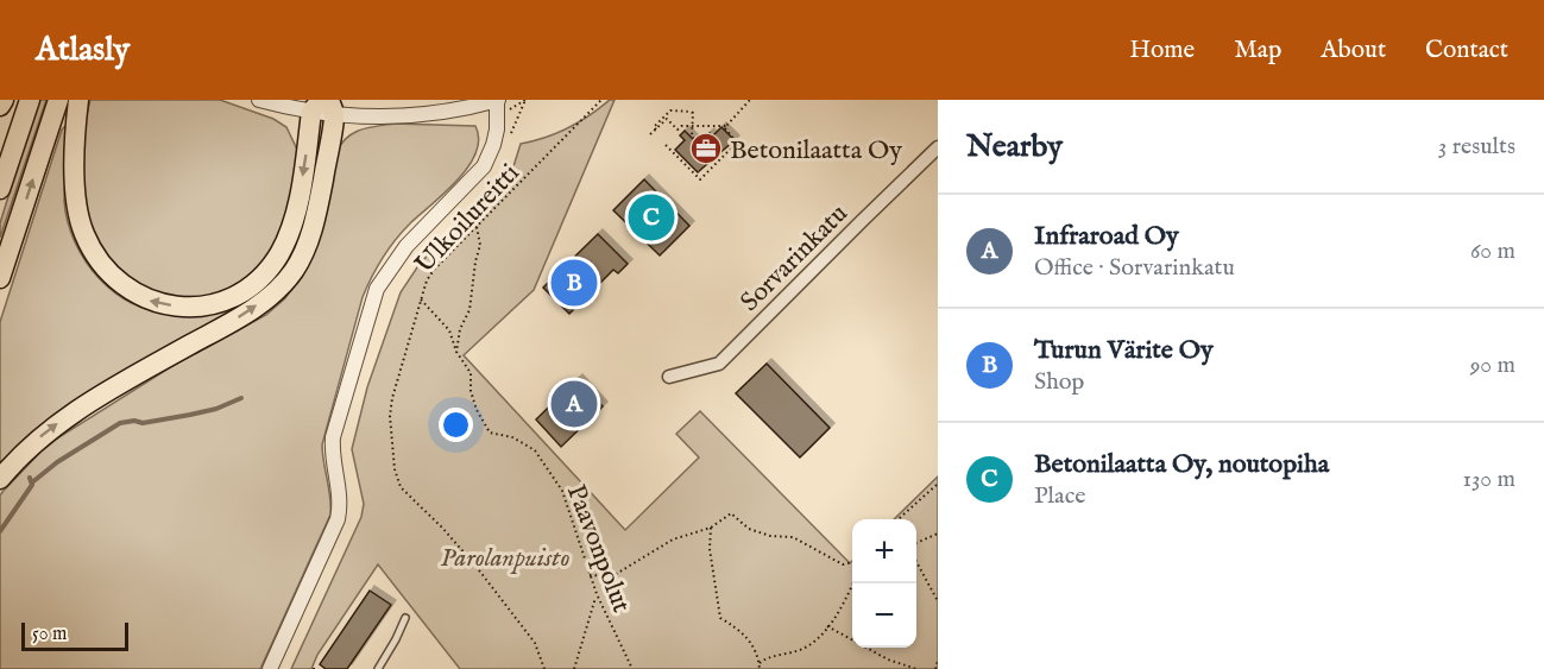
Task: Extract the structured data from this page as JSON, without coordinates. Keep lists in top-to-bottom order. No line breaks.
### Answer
{"streets":{"street":["Sorvarinkatu"],"path":["Ulkoilureitti","Paavonpolut"]},"crossings":[["Ulkoilureitti","Paavonpolut"]],"parks":["Parolanpuisto"],"places":{"office":["Betonilaatta Oy"]},"scale_bar":"50 m","page":{"header":"Atlasly","nav":["Home","Map","About","Contact"],"heading":["Nearby","3 results"],"pins":["C","B","A"],"list":[{"mark":"A","name":"Infraroad Oy","note":"Office · Sorvarinkatu","value":"60 m"},{"mark":"B","name":"Turun Värite Oy","note":"Shop","value":"90 m"},{"mark":"C","name":"Betonilaatta Oy, noutopiha","note":"Place","value":"130 m"}],"map_buttons":["+","−"],"scale":"50 m"}}
